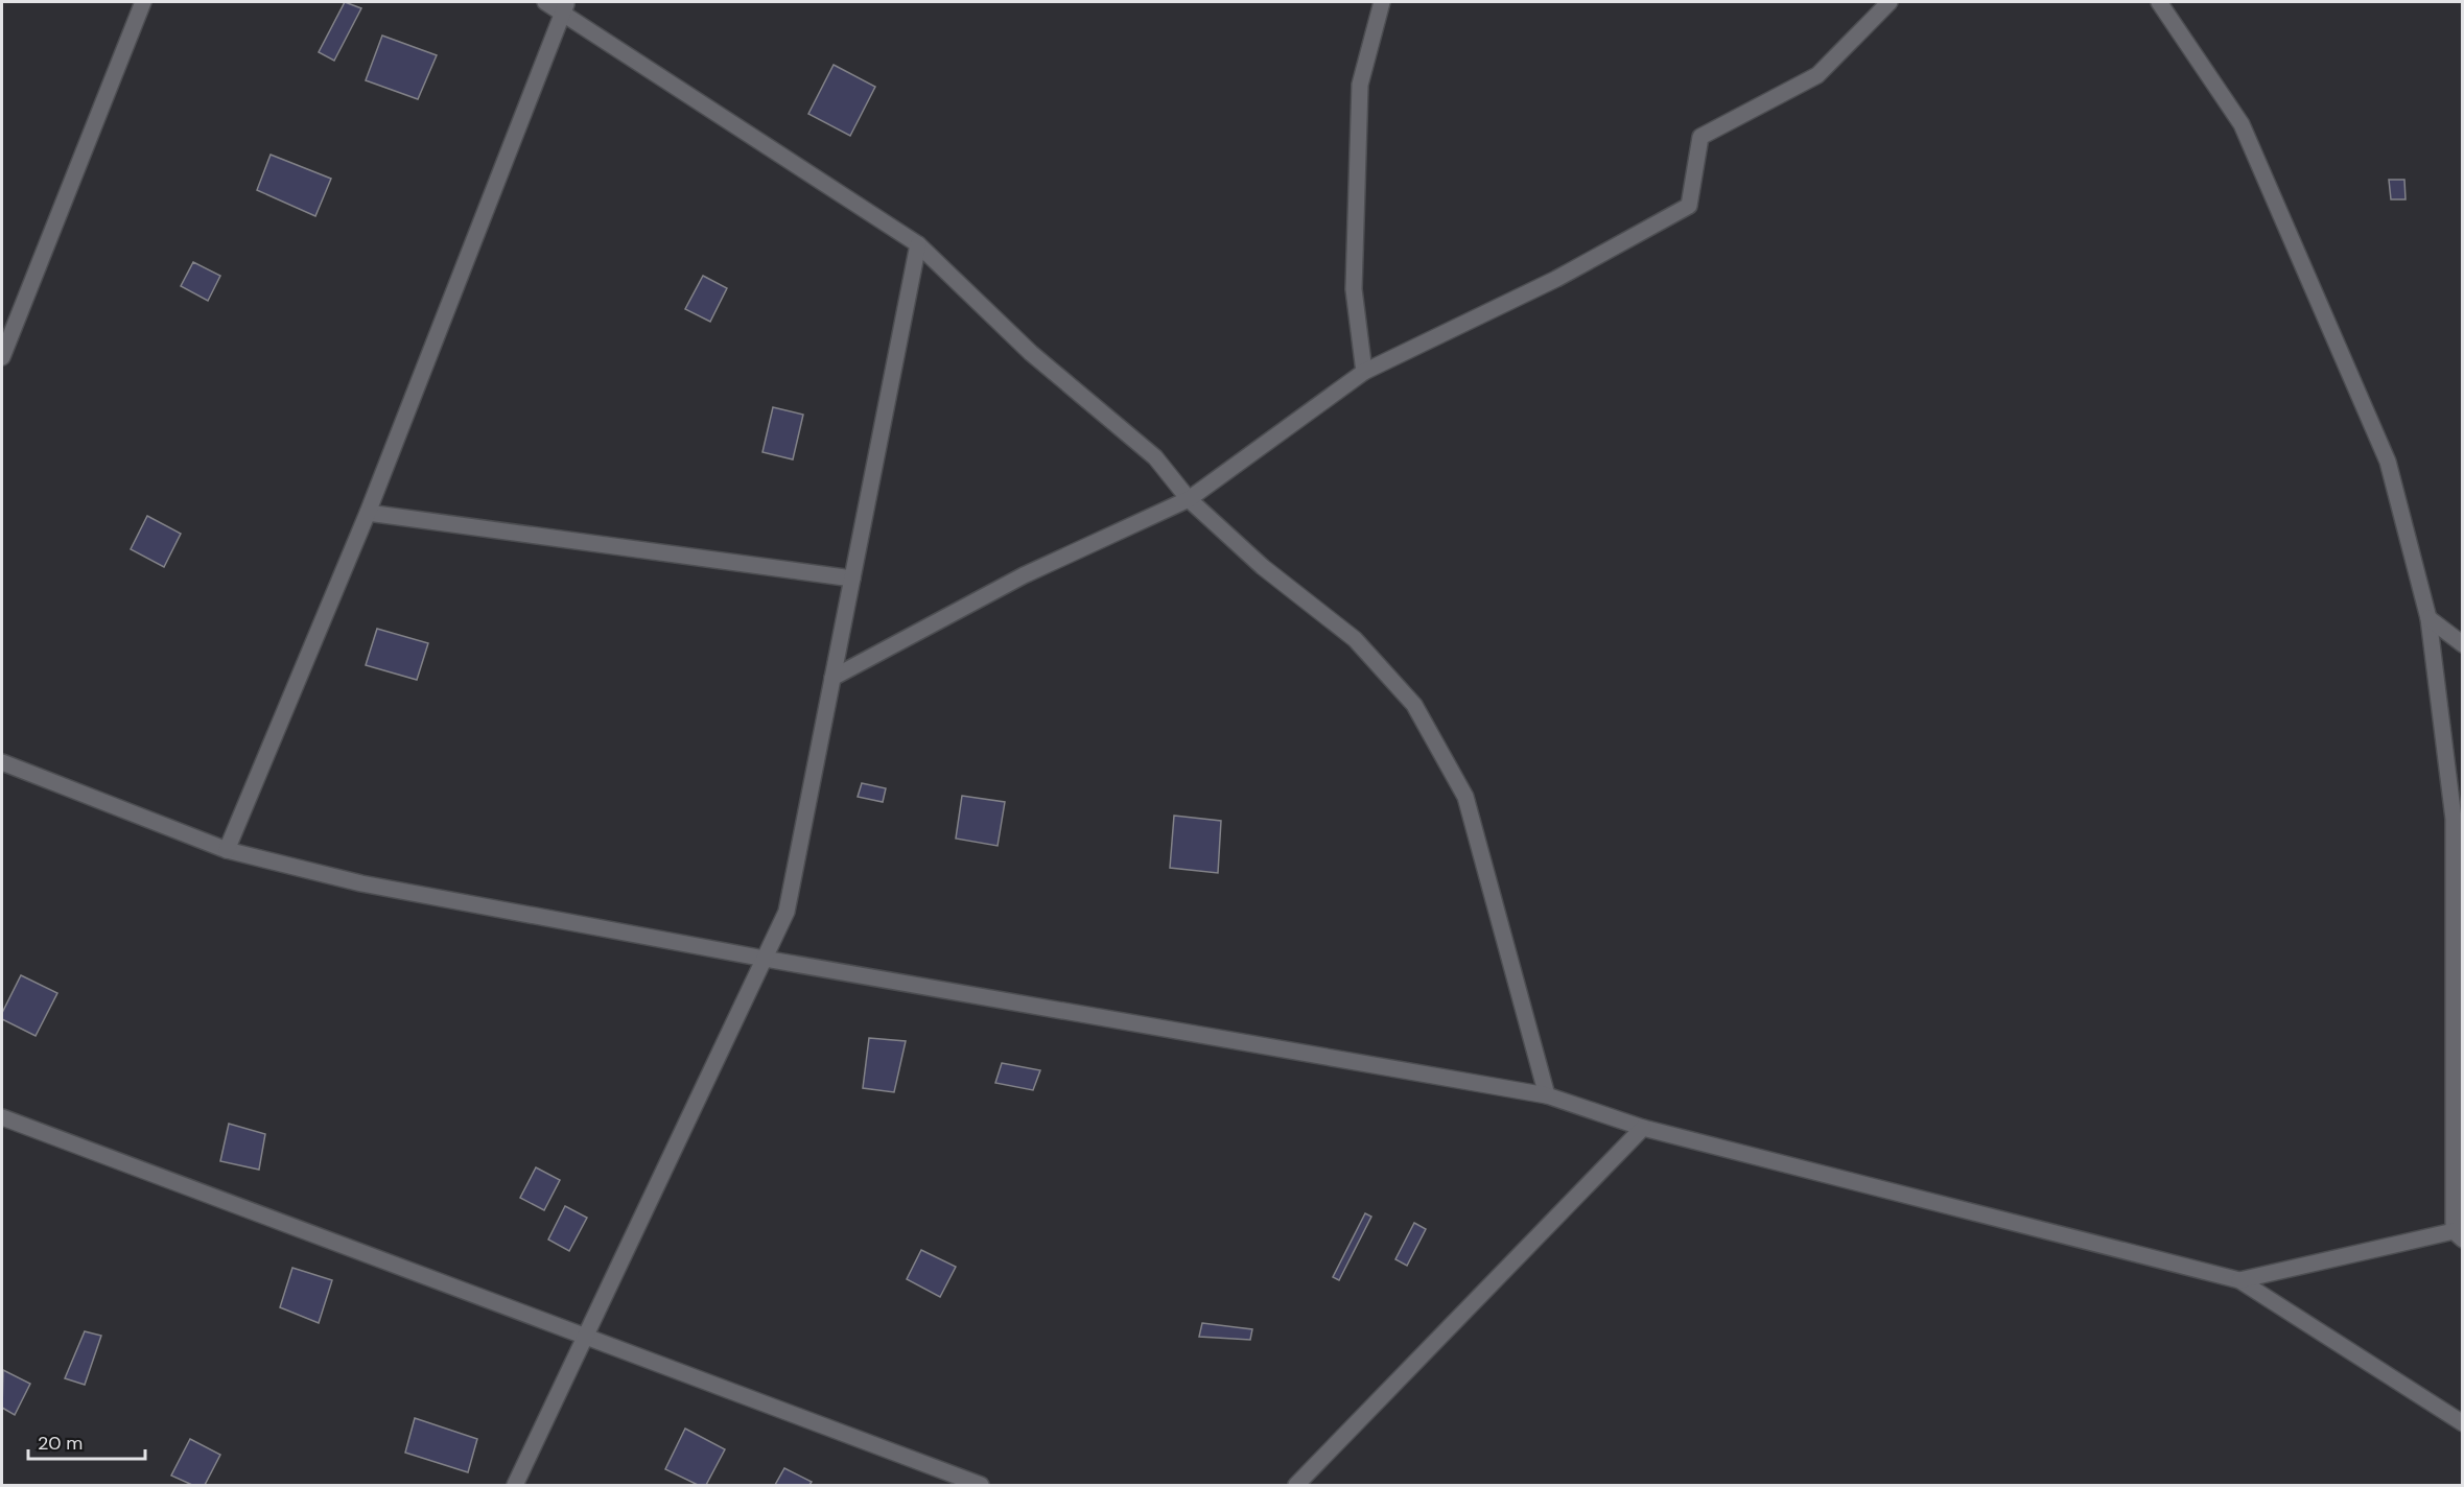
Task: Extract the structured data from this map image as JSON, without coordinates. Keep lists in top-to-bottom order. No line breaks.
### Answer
{"scale_bar":"20 m"}
